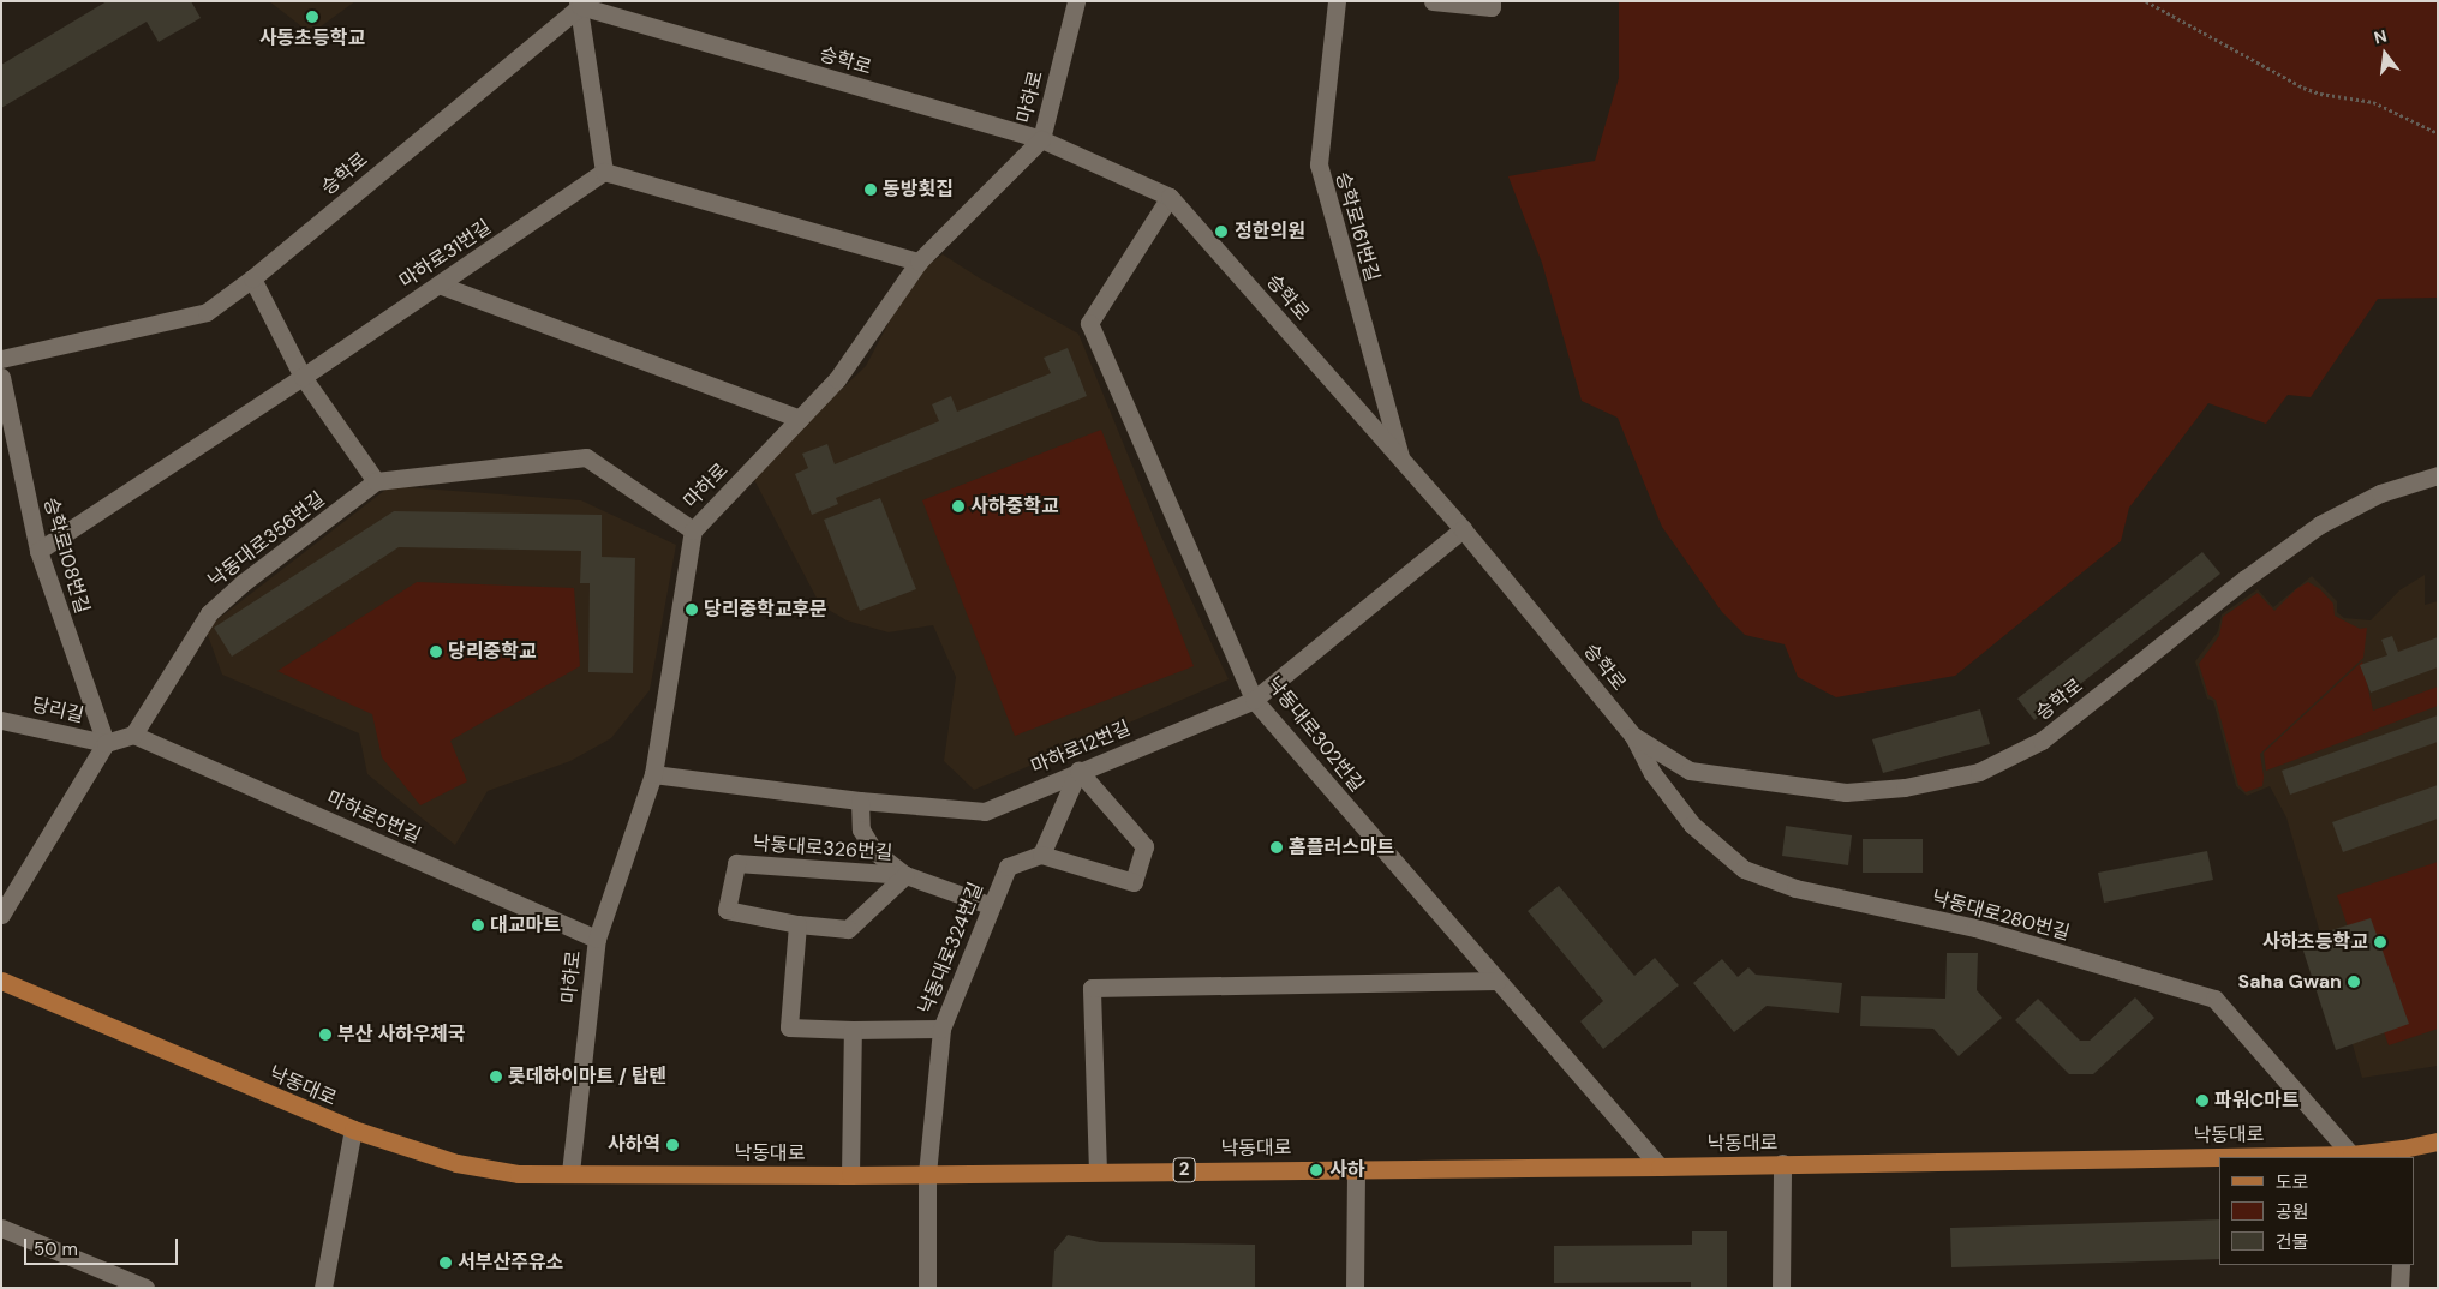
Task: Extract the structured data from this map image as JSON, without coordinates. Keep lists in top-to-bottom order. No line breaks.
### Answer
{"streets":{"main road":["낙동대로","2"],"street":["승학로","마하로","승학로161번길","마하로31번길","낙동대로356번길","승학로108번길","당리길","낙동대로302번길","마하로12번길","마하로5번길","낙동대로326번길","낙동대로280번길","낙동대로324번길"]},"crossings":[["승학로","마하로"],["승학로","승학로161번길"],["승학로","낙동대로302번길"],["승학로","마하로12번길"],["승학로","낙동대로280번길"],["마하로","마하로12번길"],["마하로","마하로5번길"],["마하로","낙동대로"],["마하로31번길","승학로108번길"],["낙동대로356번길","마하로5번길"],["승학로108번길","당리길"],["낙동대로302번길","마하로12번길"],["낙동대로302번길","낙동대로"],["낙동대로280번길","낙동대로"],["낙동대로324번길","낙동대로"]],"places":["사동초등학교","동방횟집","정한의원","사하중학교","당리중학교후문","당리중학교","홈플러스마트","대교마트","사하초등학교","Saha Gwan","부산 사하우체국","롯데하이마트 / 탑텐","파워C마트","사하역","사하","서부산주유소"],"legend":["도로","공원","건물"],"scale_bar":"50 m","north":"top"}
